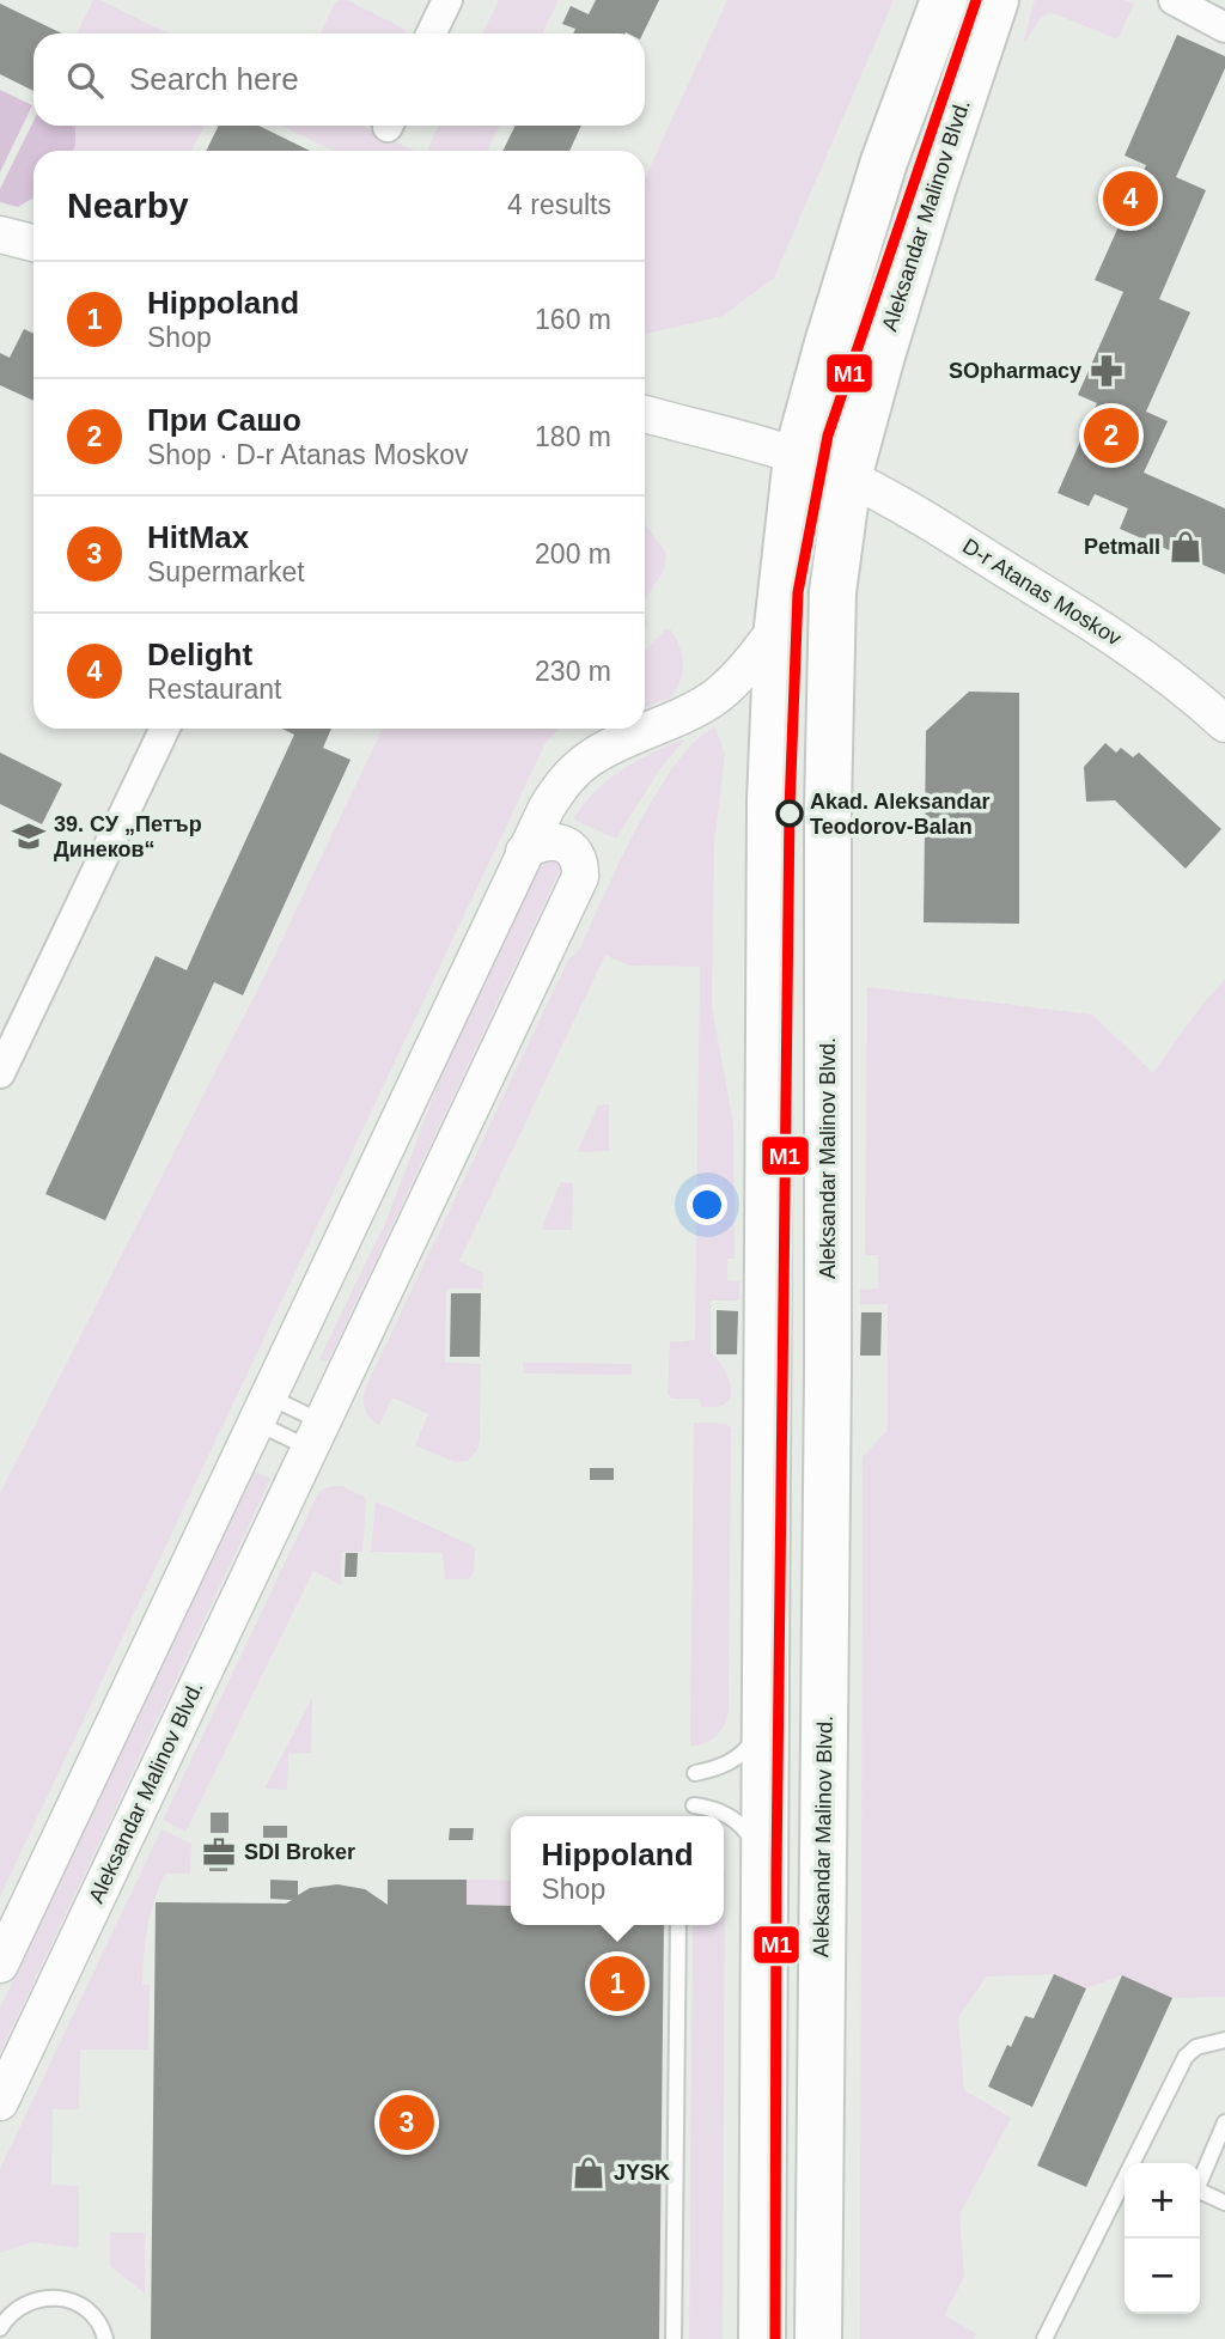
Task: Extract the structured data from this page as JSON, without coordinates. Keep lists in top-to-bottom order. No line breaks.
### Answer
{"streets":{"main road":["Aleksandar Malinov Blvd."],"street":["D-r Atanas Moskov"]},"crossings":[["Aleksandar Malinov Blvd.","D-r Atanas Moskov"]],"places":{"pharmacy":["SOpharmacy"],"shop":["Petmall","JYSK"],"other":["Akad. Aleksandar Teodorov-Balan"],"school or university":["39. СУ „Петър Динеков“"],"office":["SDI Broker"]},"lines":["transit line M1"],"page":{"search":"Search here","heading":["Nearby","4 results"],"pins":["4","2","1","3"],"list":[{"mark":"1","name":"Hippoland","note":"Shop","value":"160 m"},{"mark":"2","name":"При Сашо","note":"Shop · D-r Atanas Moskov","value":"180 m"},{"mark":"3","name":"HitMax","note":"Supermarket","value":"200 m"},{"mark":"4","name":"Delight","note":"Restaurant","value":"230 m"}],"popup":["Hippoland","Shop"],"map_buttons":["+","−"]}}
